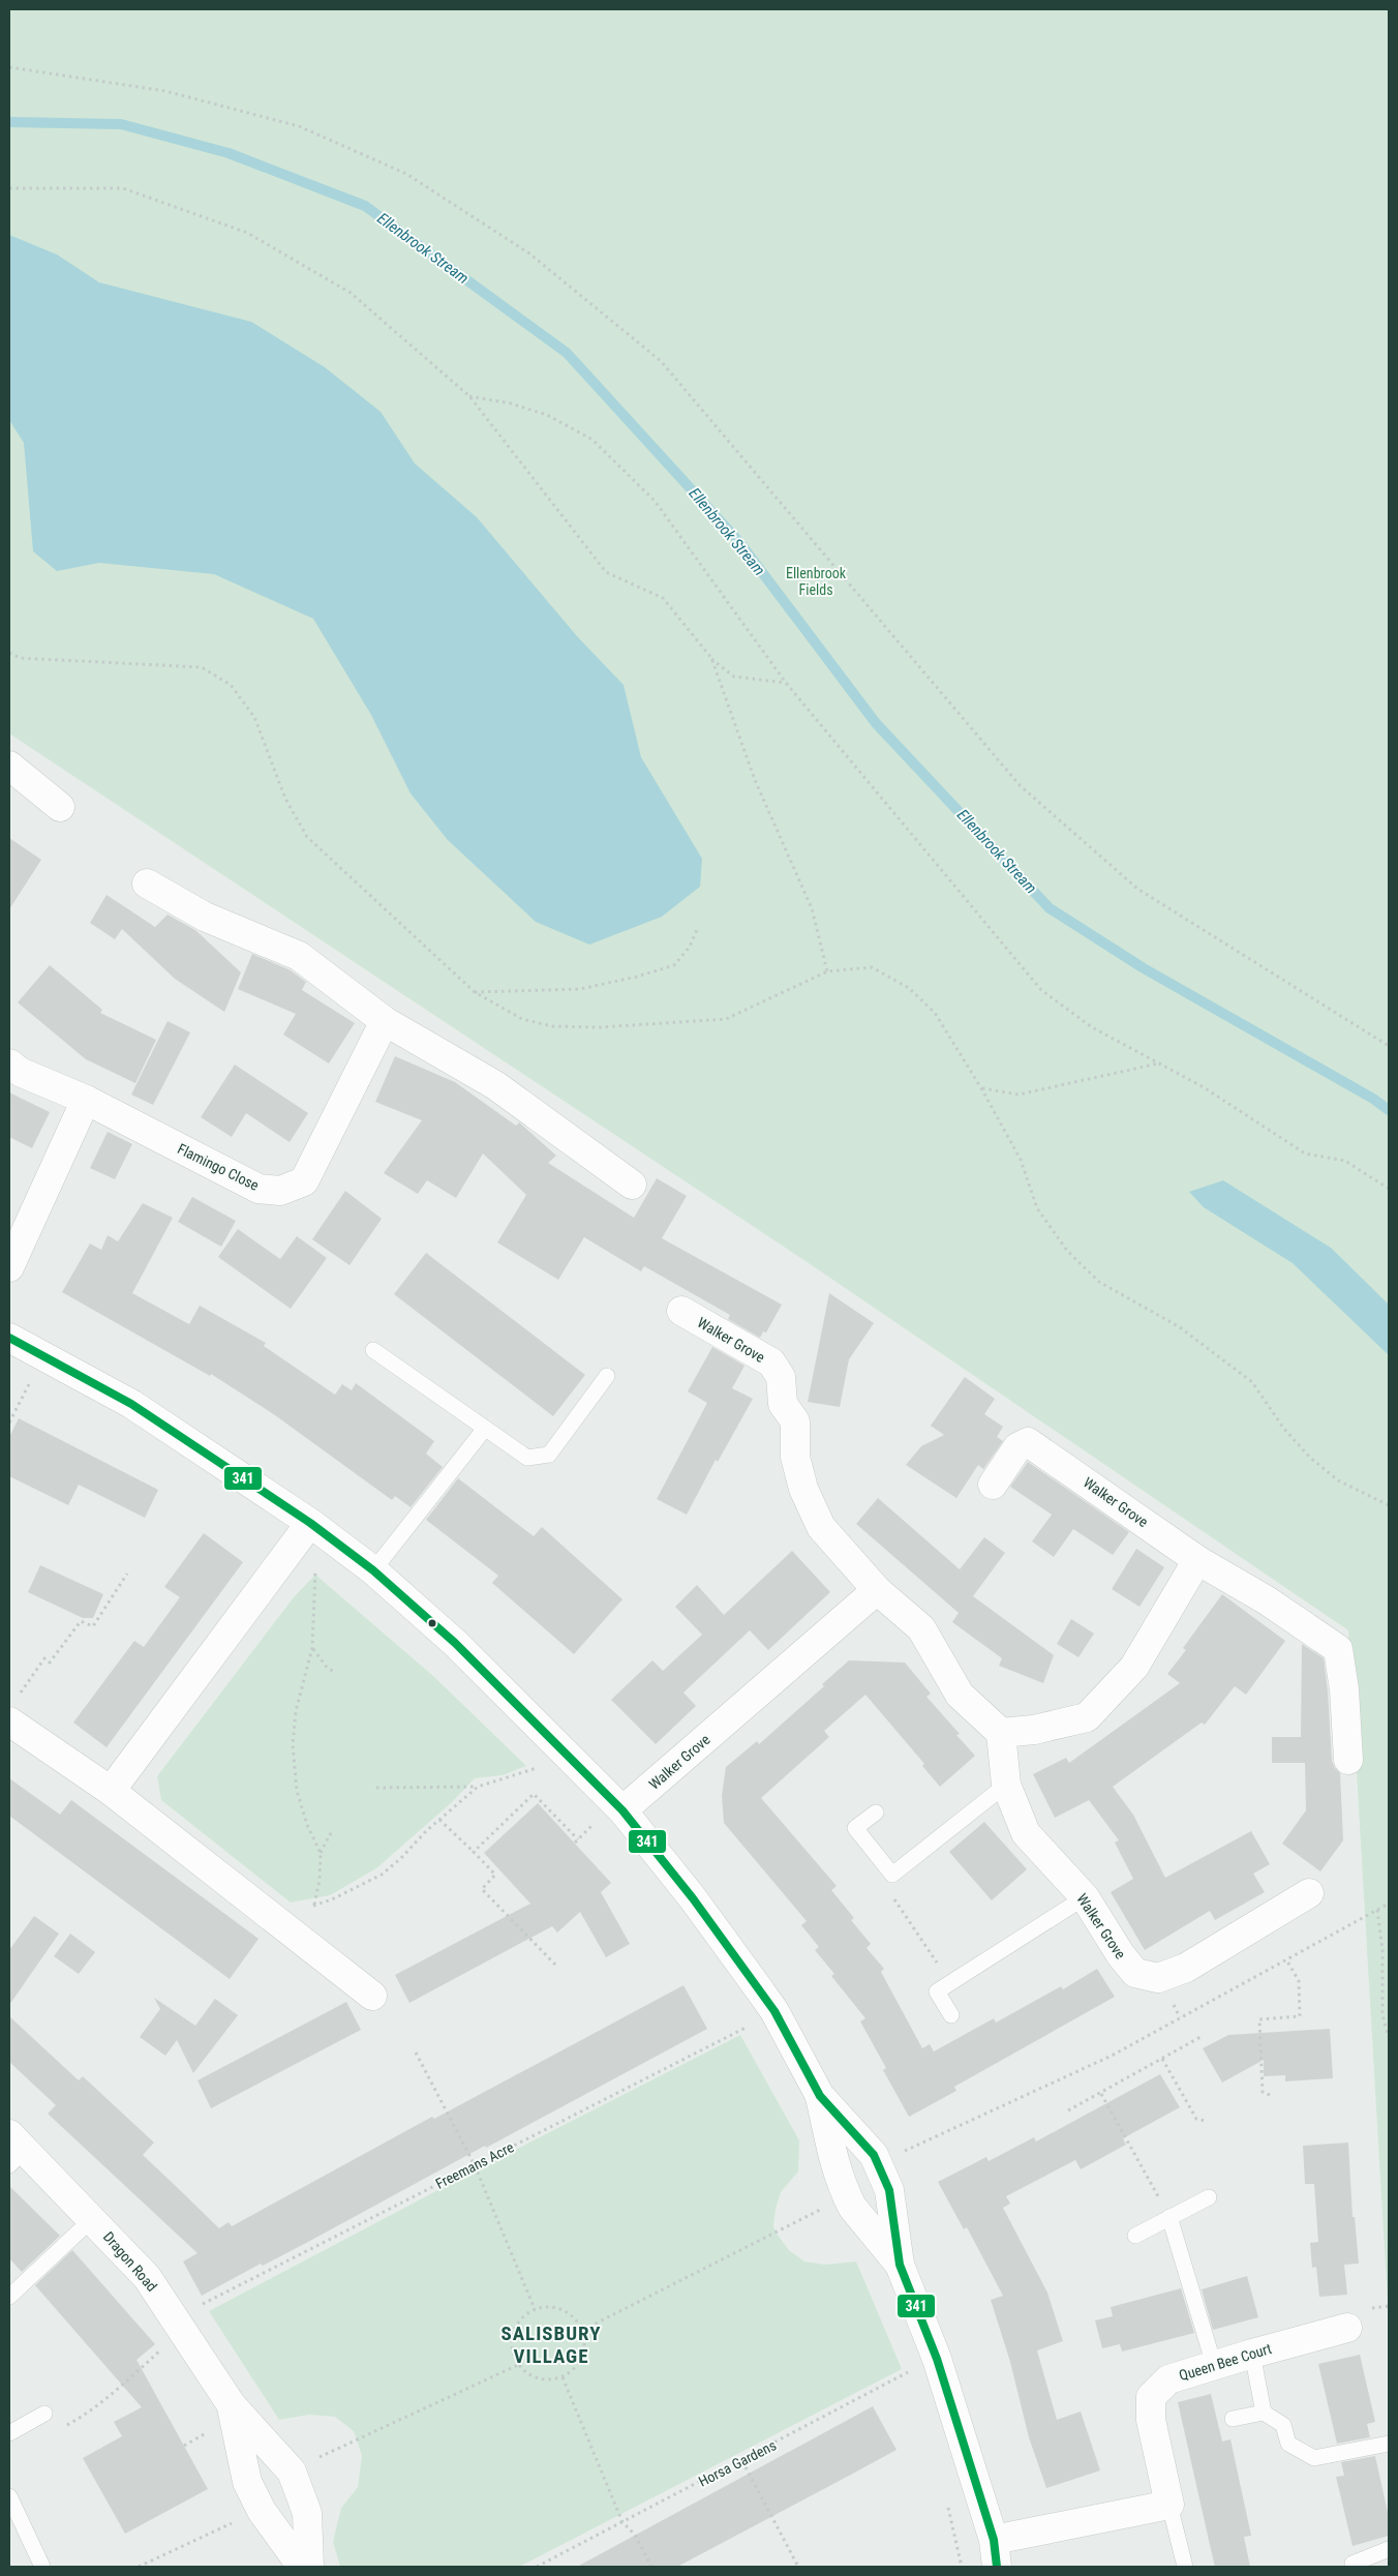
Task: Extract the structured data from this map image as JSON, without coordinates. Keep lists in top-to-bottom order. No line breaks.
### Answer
{"streets":{"street":["Flamingo Close","Walker Grove","Dragon Road","Queen Bee Court"],"path":["Freemans Acre","Horsa Gardens"]},"crossings":[["Freemans Acre","Dragon Road"]],"districts":["SALISBURY VILLAGE"],"water":["Ellenbrook Stream"],"parks":["Ellenbrook Fields"],"lines":["transit line 341"]}
